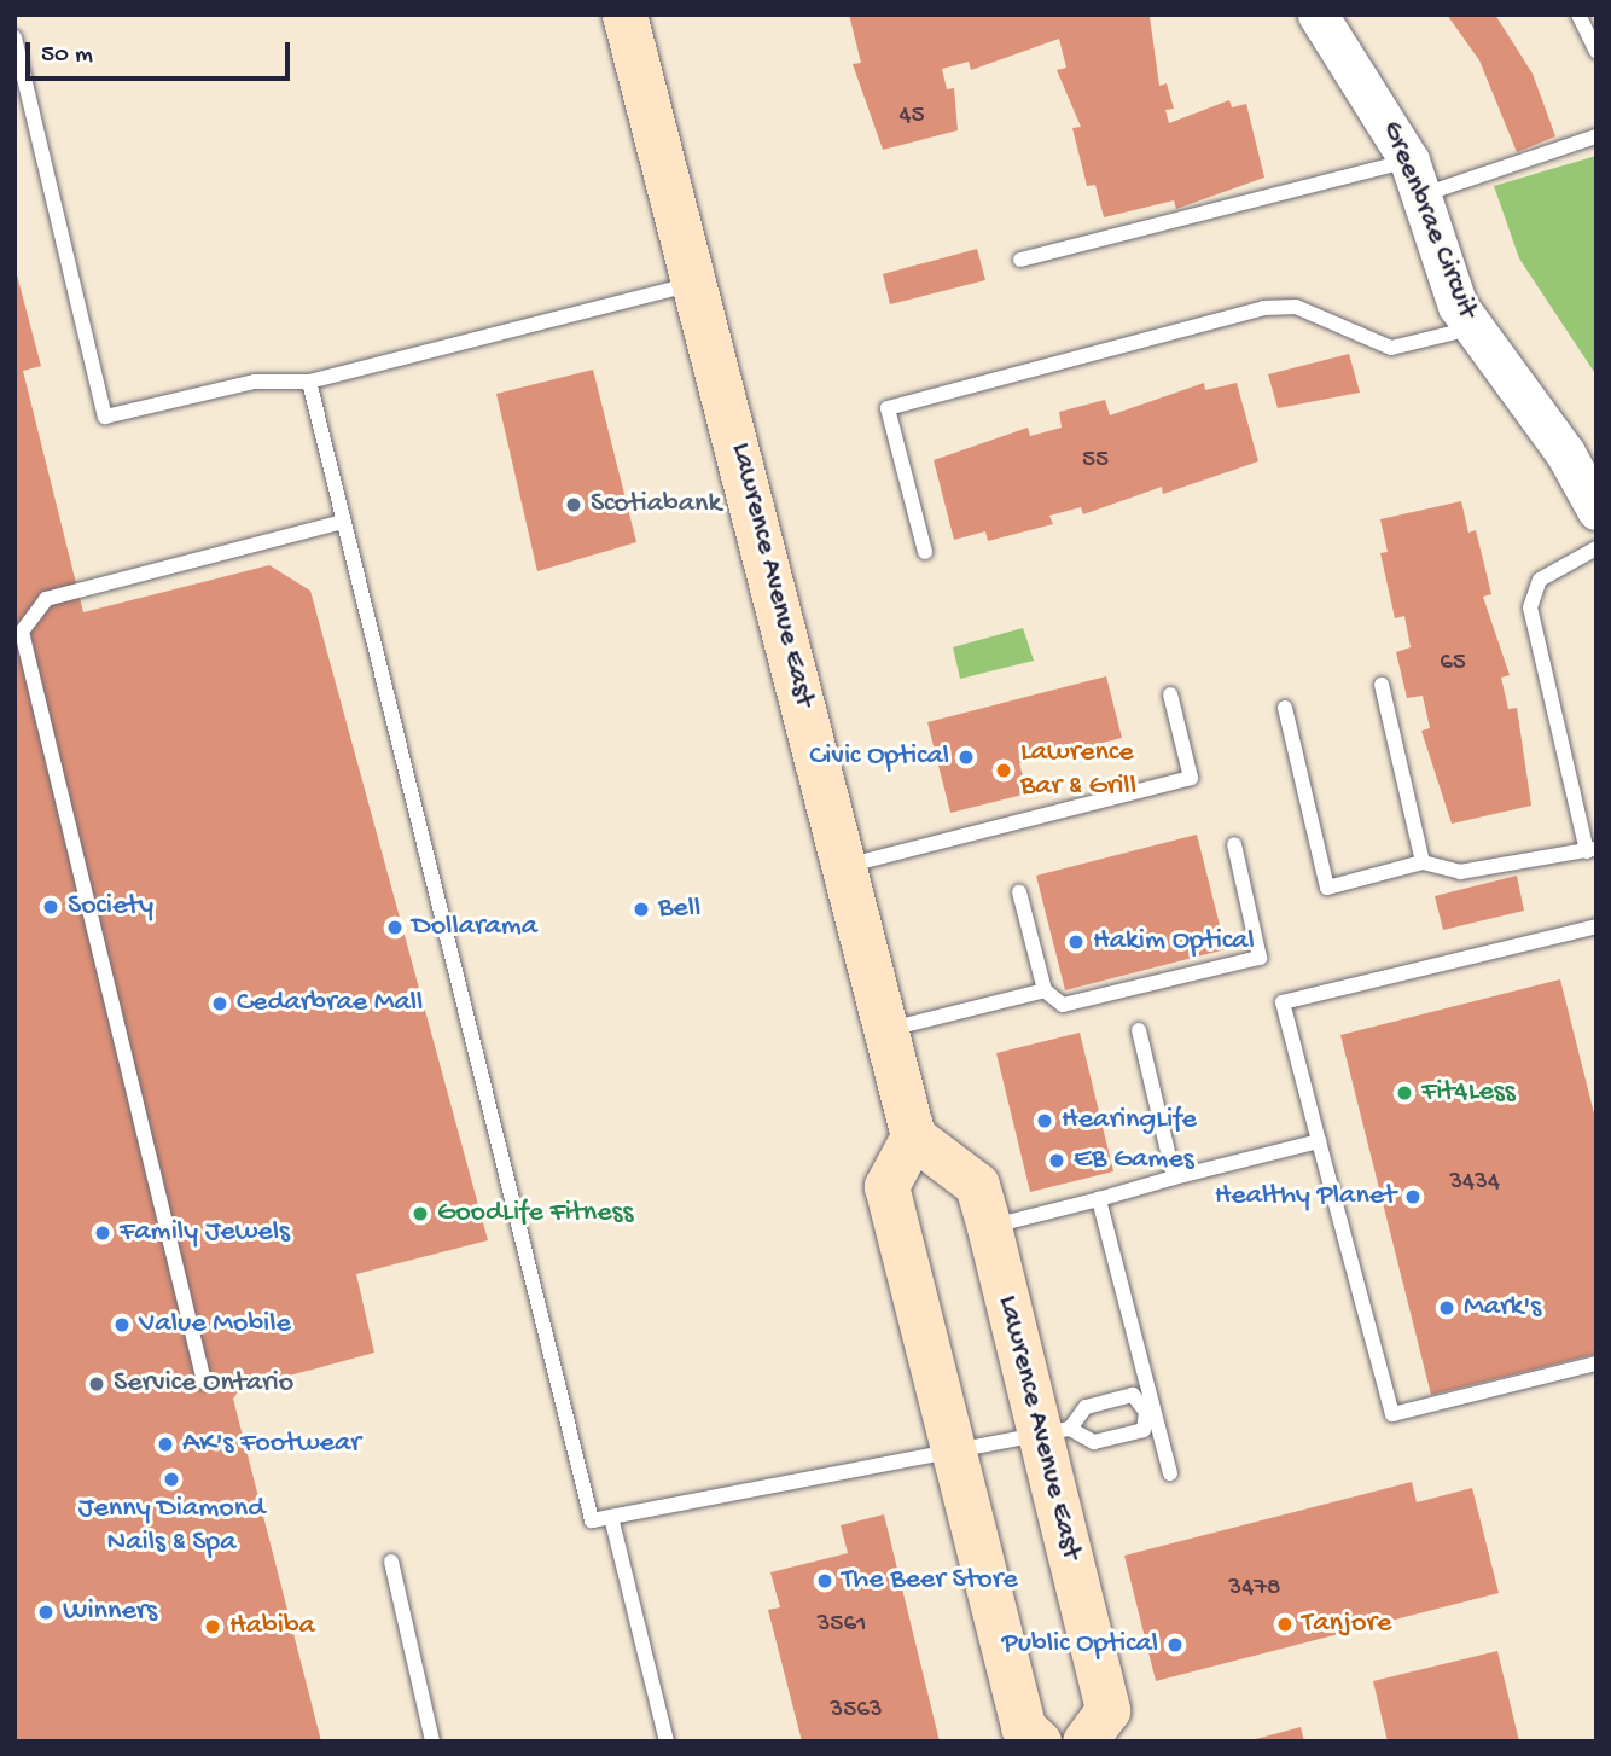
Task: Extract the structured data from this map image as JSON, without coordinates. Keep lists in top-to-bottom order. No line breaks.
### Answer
{"streets":{"main road":["Lawrence Avenue East"],"street":["Greenbrae Circuit"]},"places":["Scotiabank","Civic Optical","Lawrence Bar & Grill","Society","Bell","Dollarama","Hakim Optical","Cedarbrae Mall","Fit4Less","HearingLife","EB Games","Healthy Planet","GoodLife Fitness","Family Jewels","Mark's","Value Mobile","Service Ontario","AK's Footwear","Jenny Diamond Nails & Spa","The Beer Store","Winners","Tanjore","Habiba","Public Optical"],"house_numbers":["45","55","65","3434","3478","3561","3563"],"scale_bar":"50 m"}
